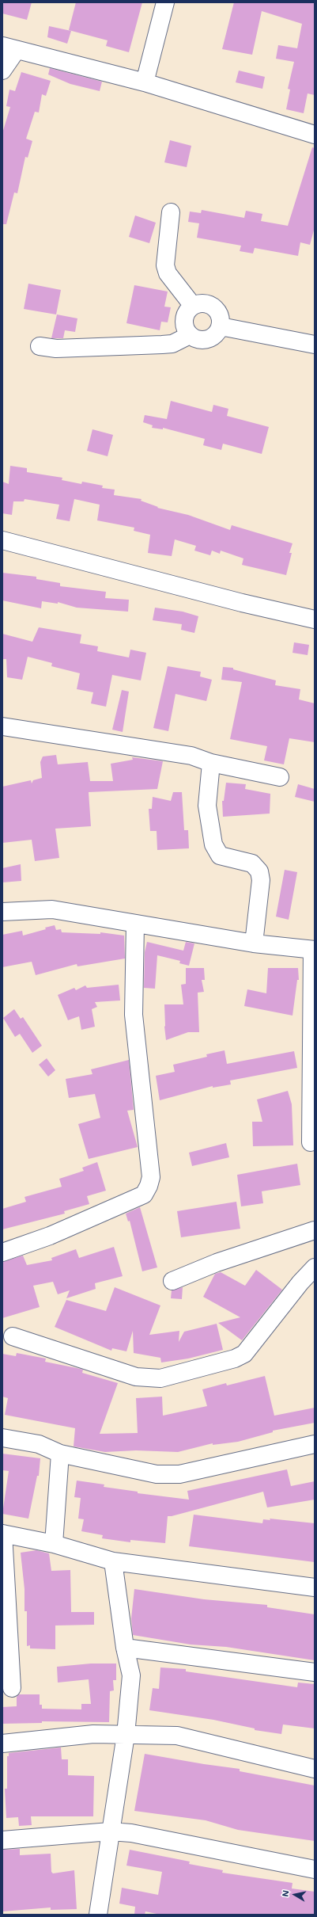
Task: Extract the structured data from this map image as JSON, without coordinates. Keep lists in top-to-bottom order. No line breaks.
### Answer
{"north":"left"}
